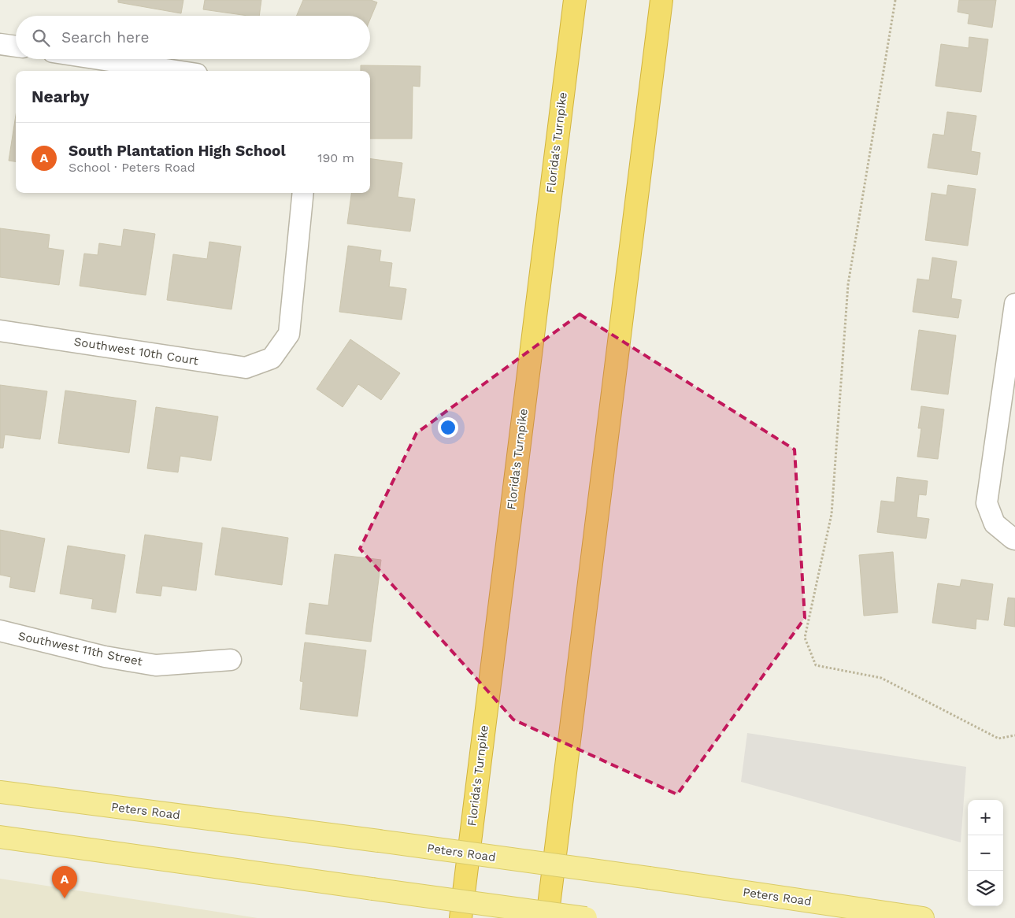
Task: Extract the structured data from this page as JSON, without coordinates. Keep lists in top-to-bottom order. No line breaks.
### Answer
{"streets":{"highway":["Florida's Turnpike"],"main road":["Peters Road"],"street":["Southwest 10th Court","Southwest 11th Street"]},"page":{"search":"Search here","heading":"Nearby","list":[{"mark":"A","name":"South Plantation High School","note":"School · Peters Road","value":"190 m"}],"map_buttons":["+","−"],"pins":"A"}}
